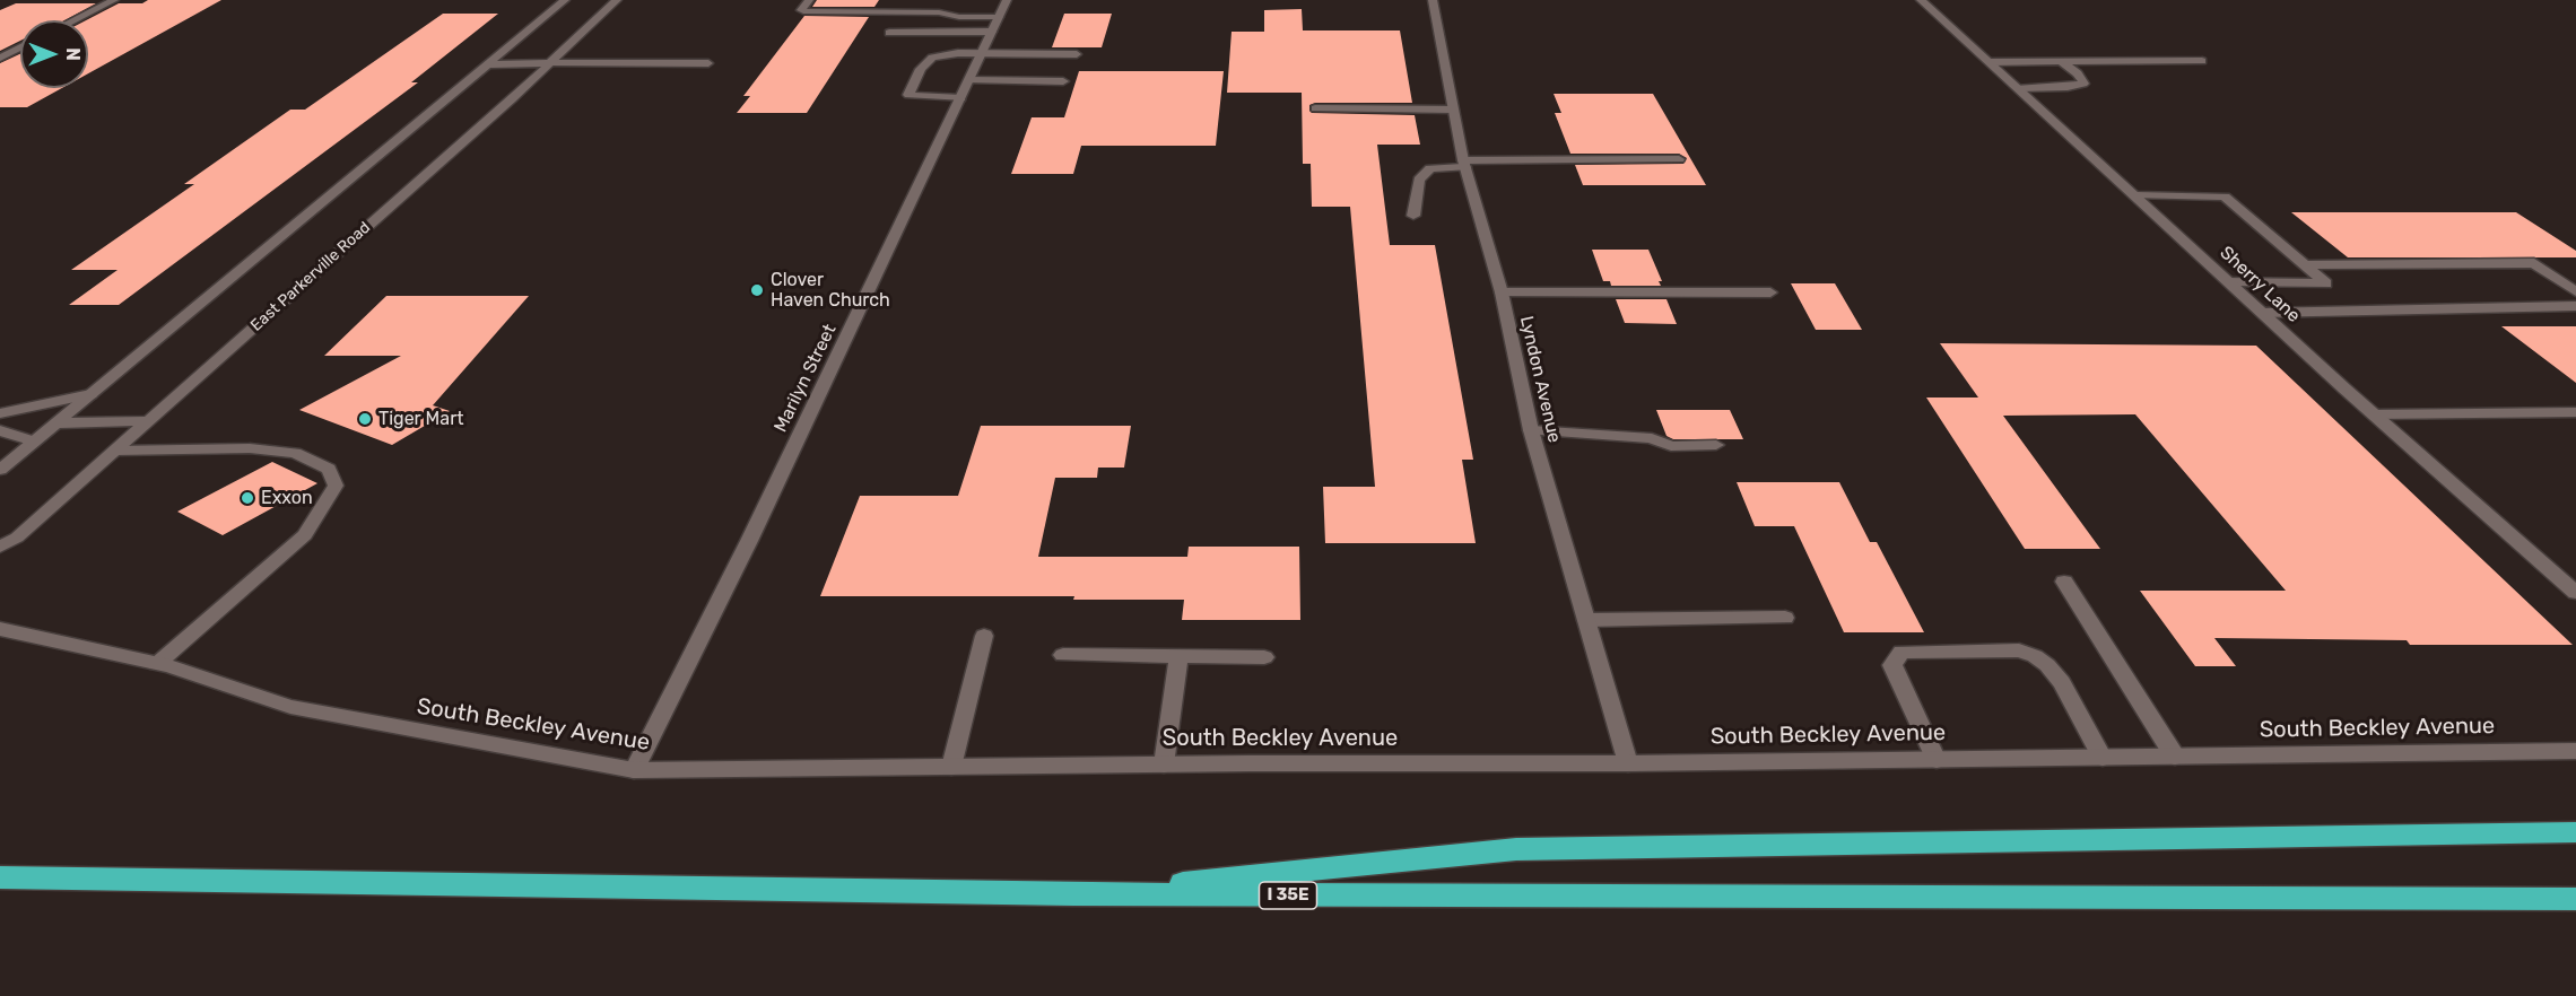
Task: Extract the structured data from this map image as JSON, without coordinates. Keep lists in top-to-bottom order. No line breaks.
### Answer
{"streets":{"highway":["I 35E"],"street":["East Parkerville Road","Sherry Lane","Marilyn Street","Lyndon Avenue","South Beckley Avenue"]},"crossings":[["Marilyn Street","South Beckley Avenue"],["Lyndon Avenue","South Beckley Avenue"]],"places":["Clover Haven Church","Tiger Mart","Exxon"],"north":"right"}
